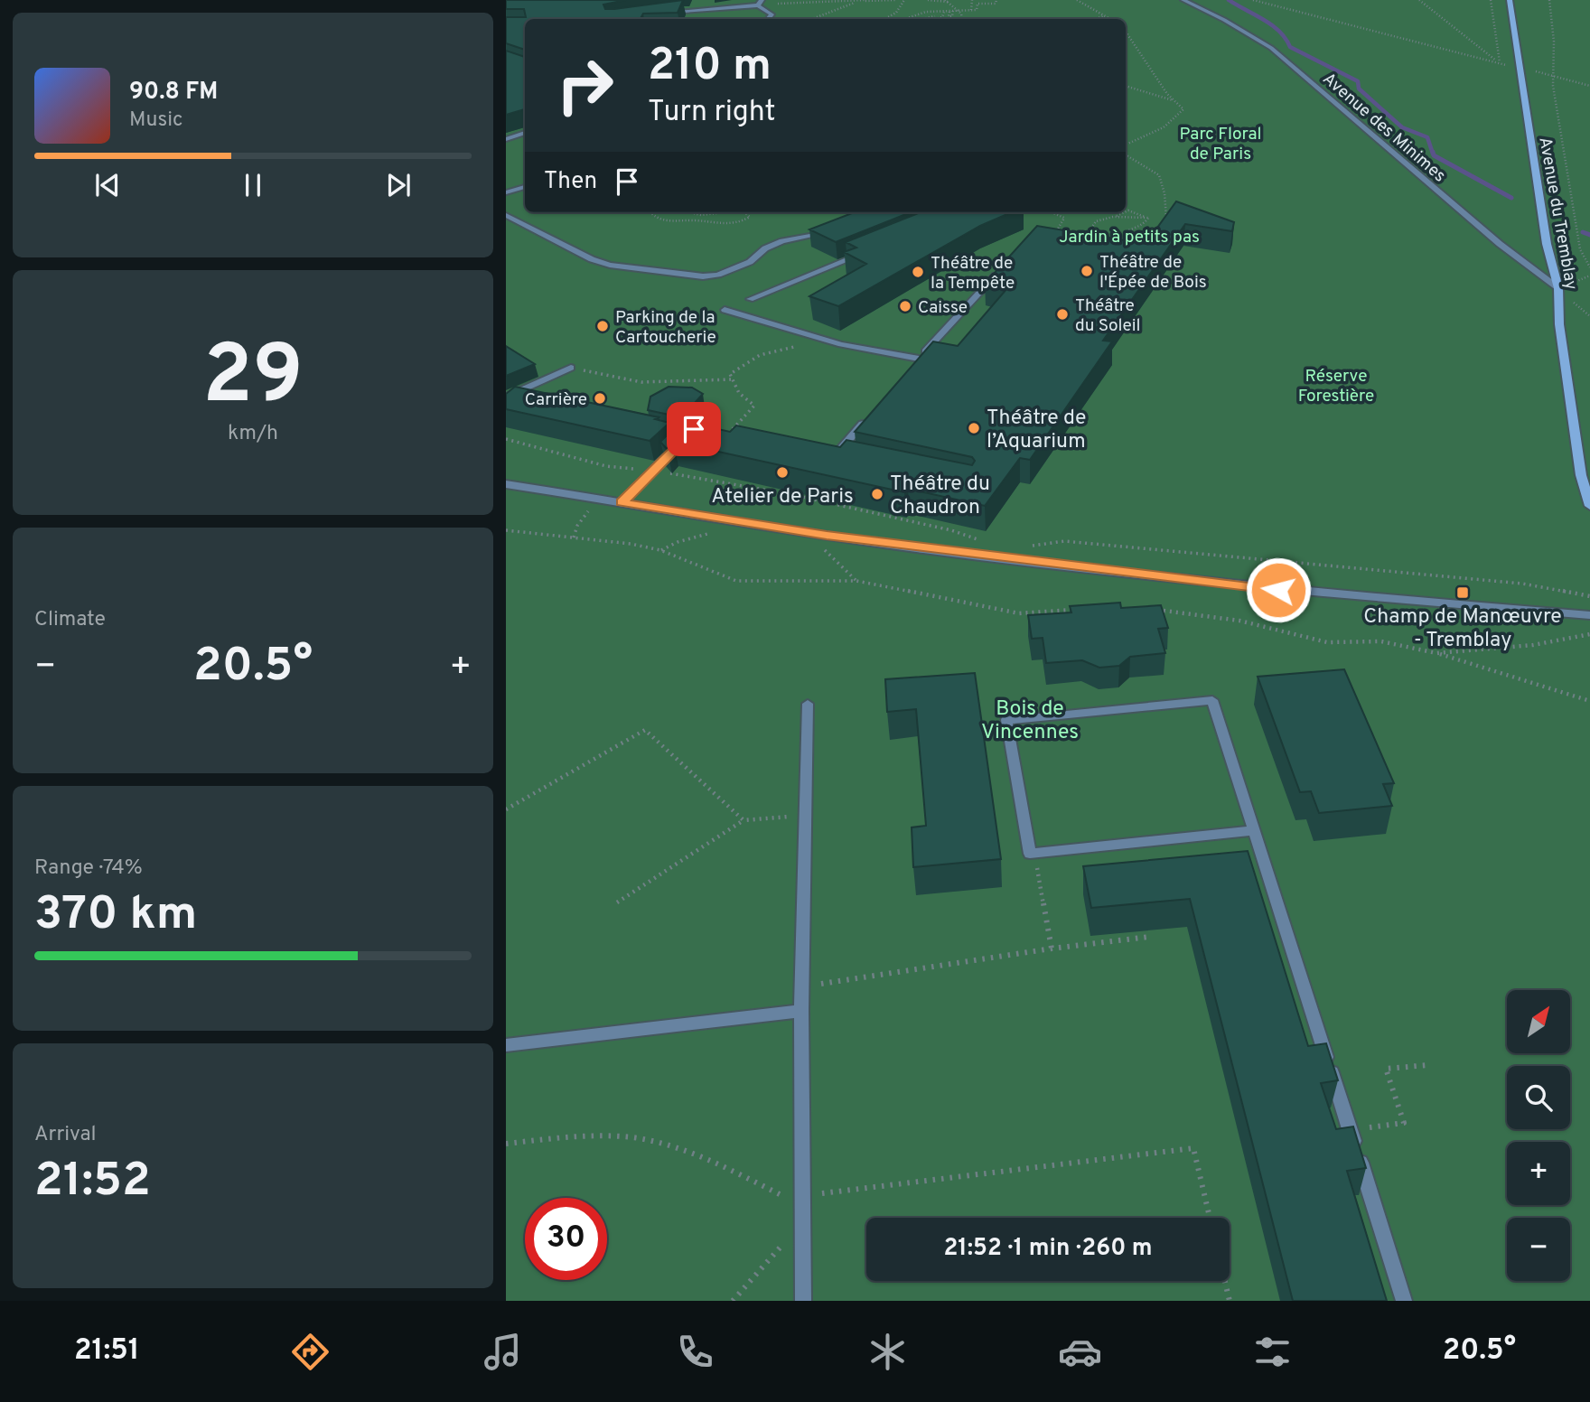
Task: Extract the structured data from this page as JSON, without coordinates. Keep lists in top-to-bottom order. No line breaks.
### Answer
{"streets":{"main road":["Avenue du Tremblay"],"lane":["Avenue des Minimes"]},"crossings":[["Avenue des Minimes","Avenue du Tremblay"]],"parks":["Parc Floral de Paris","Jardin à petits pas","Réserve Forestière","Bois de Vincennes"],"places":{"other":["Théâtre de l'Épée de Bois","Théâtre de la Tempête","Caisse","Théâtre du Soleil","Parking de la Cartoucherie","Carrière","Théâtre de l’Aquarium","Atelier de Paris","Théâtre du Chaudron"],"transit":["Champ de Manœuvre - Tremblay"]},"north":"top right","page":{"turn":["210 m","Turn right"],"song":["90.8 FM","Music"],"then":"Then","tile":[["29","km/h"],"Climate",["Range · 74%","370 km"],["Arrival","21:52"]],"heat":["−","20.5°","+"],"map_buttons":["+","−"],"limit":"30","trip":"21:52 · 1 min · 260 m","tabs":["21:51","20.5°"]}}
